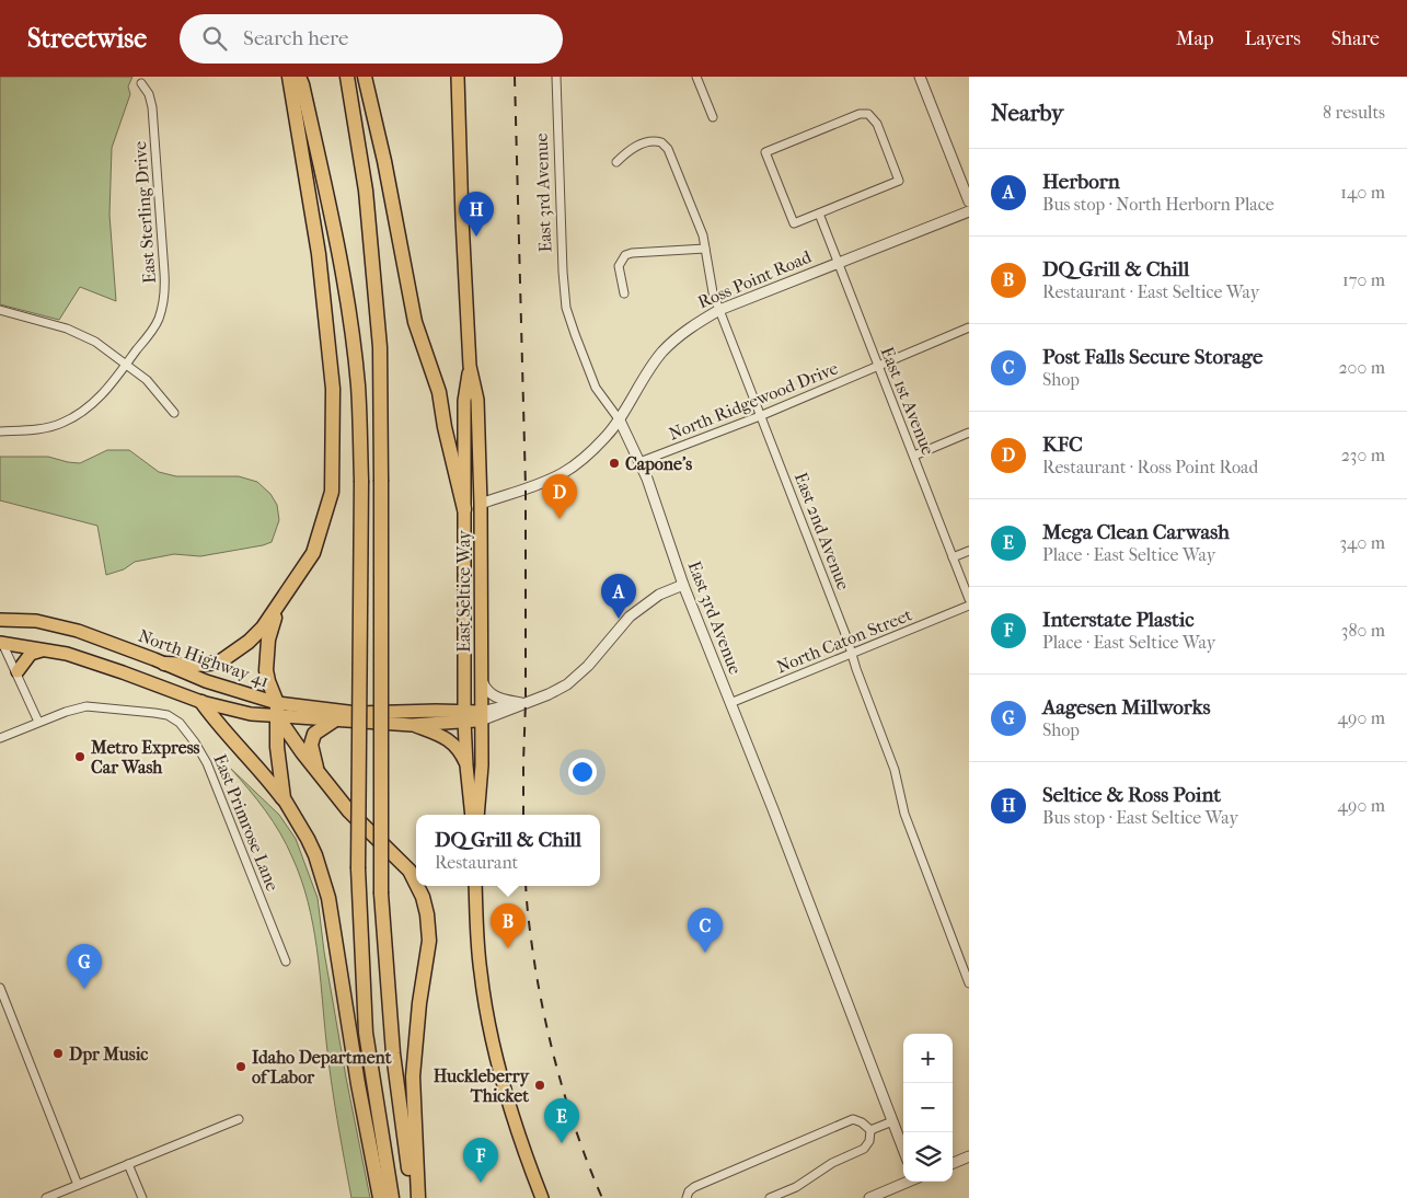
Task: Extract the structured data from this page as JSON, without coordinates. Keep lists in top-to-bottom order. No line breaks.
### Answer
{"streets":{"main road":["Ross Point Road","East Seltice Way","North Highway 41"],"street":["East 3rd Avenue","East Sterling Drive","North Ridgewood Drive","East 1st Avenue","East 2nd Avenue","North Caton Street","East Primrose Lane"]},"crossings":[["East 3rd Avenue","Ross Point Road"],["East 3rd Avenue","North Ridgewood Drive"],["East 3rd Avenue","North Caton Street"],["Ross Point Road","East 1st Avenue"],["Ross Point Road","East 2nd Avenue"],["Ross Point Road","East Seltice Way"],["North Ridgewood Drive","East 1st Avenue"],["North Ridgewood Drive","East 2nd Avenue"],["East 2nd Avenue","North Caton Street"],["East Seltice Way","North Highway 41"]],"places":["Capone's","Metro Express Car Wash","Dpr Music","Idaho Department of Labor","Huckleberry Thicket"],"page":{"header":"Streetwise","search":"Search here","nav":["Map","Layers","Share"],"heading":["Nearby","8 results"],"list":[{"mark":"A","name":"Herborn","note":"Bus stop · North Herborn Place","value":"140 m"},{"mark":"B","name":"DQ Grill & Chill","note":"Restaurant · East Seltice Way","value":"170 m"},{"mark":"C","name":"Post Falls Secure Storage","note":"Shop","value":"200 m"},{"mark":"D","name":"KFC","note":"Restaurant · Ross Point Road","value":"230 m"},{"mark":"E","name":"Mega Clean Carwash","note":"Place · East Seltice Way","value":"340 m"},{"mark":"F","name":"Interstate Plastic","note":"Place · East Seltice Way","value":"380 m"},{"mark":"G","name":"Aagesen Millworks","note":"Shop","value":"490 m"},{"mark":"H","name":"Seltice & Ross Point","note":"Bus stop · East Seltice Way","value":"490 m"}],"pins":["H","D","A","B","C","G","E","F"],"popup":["DQ Grill & Chill","Restaurant"],"map_buttons":["+","−"]}}
